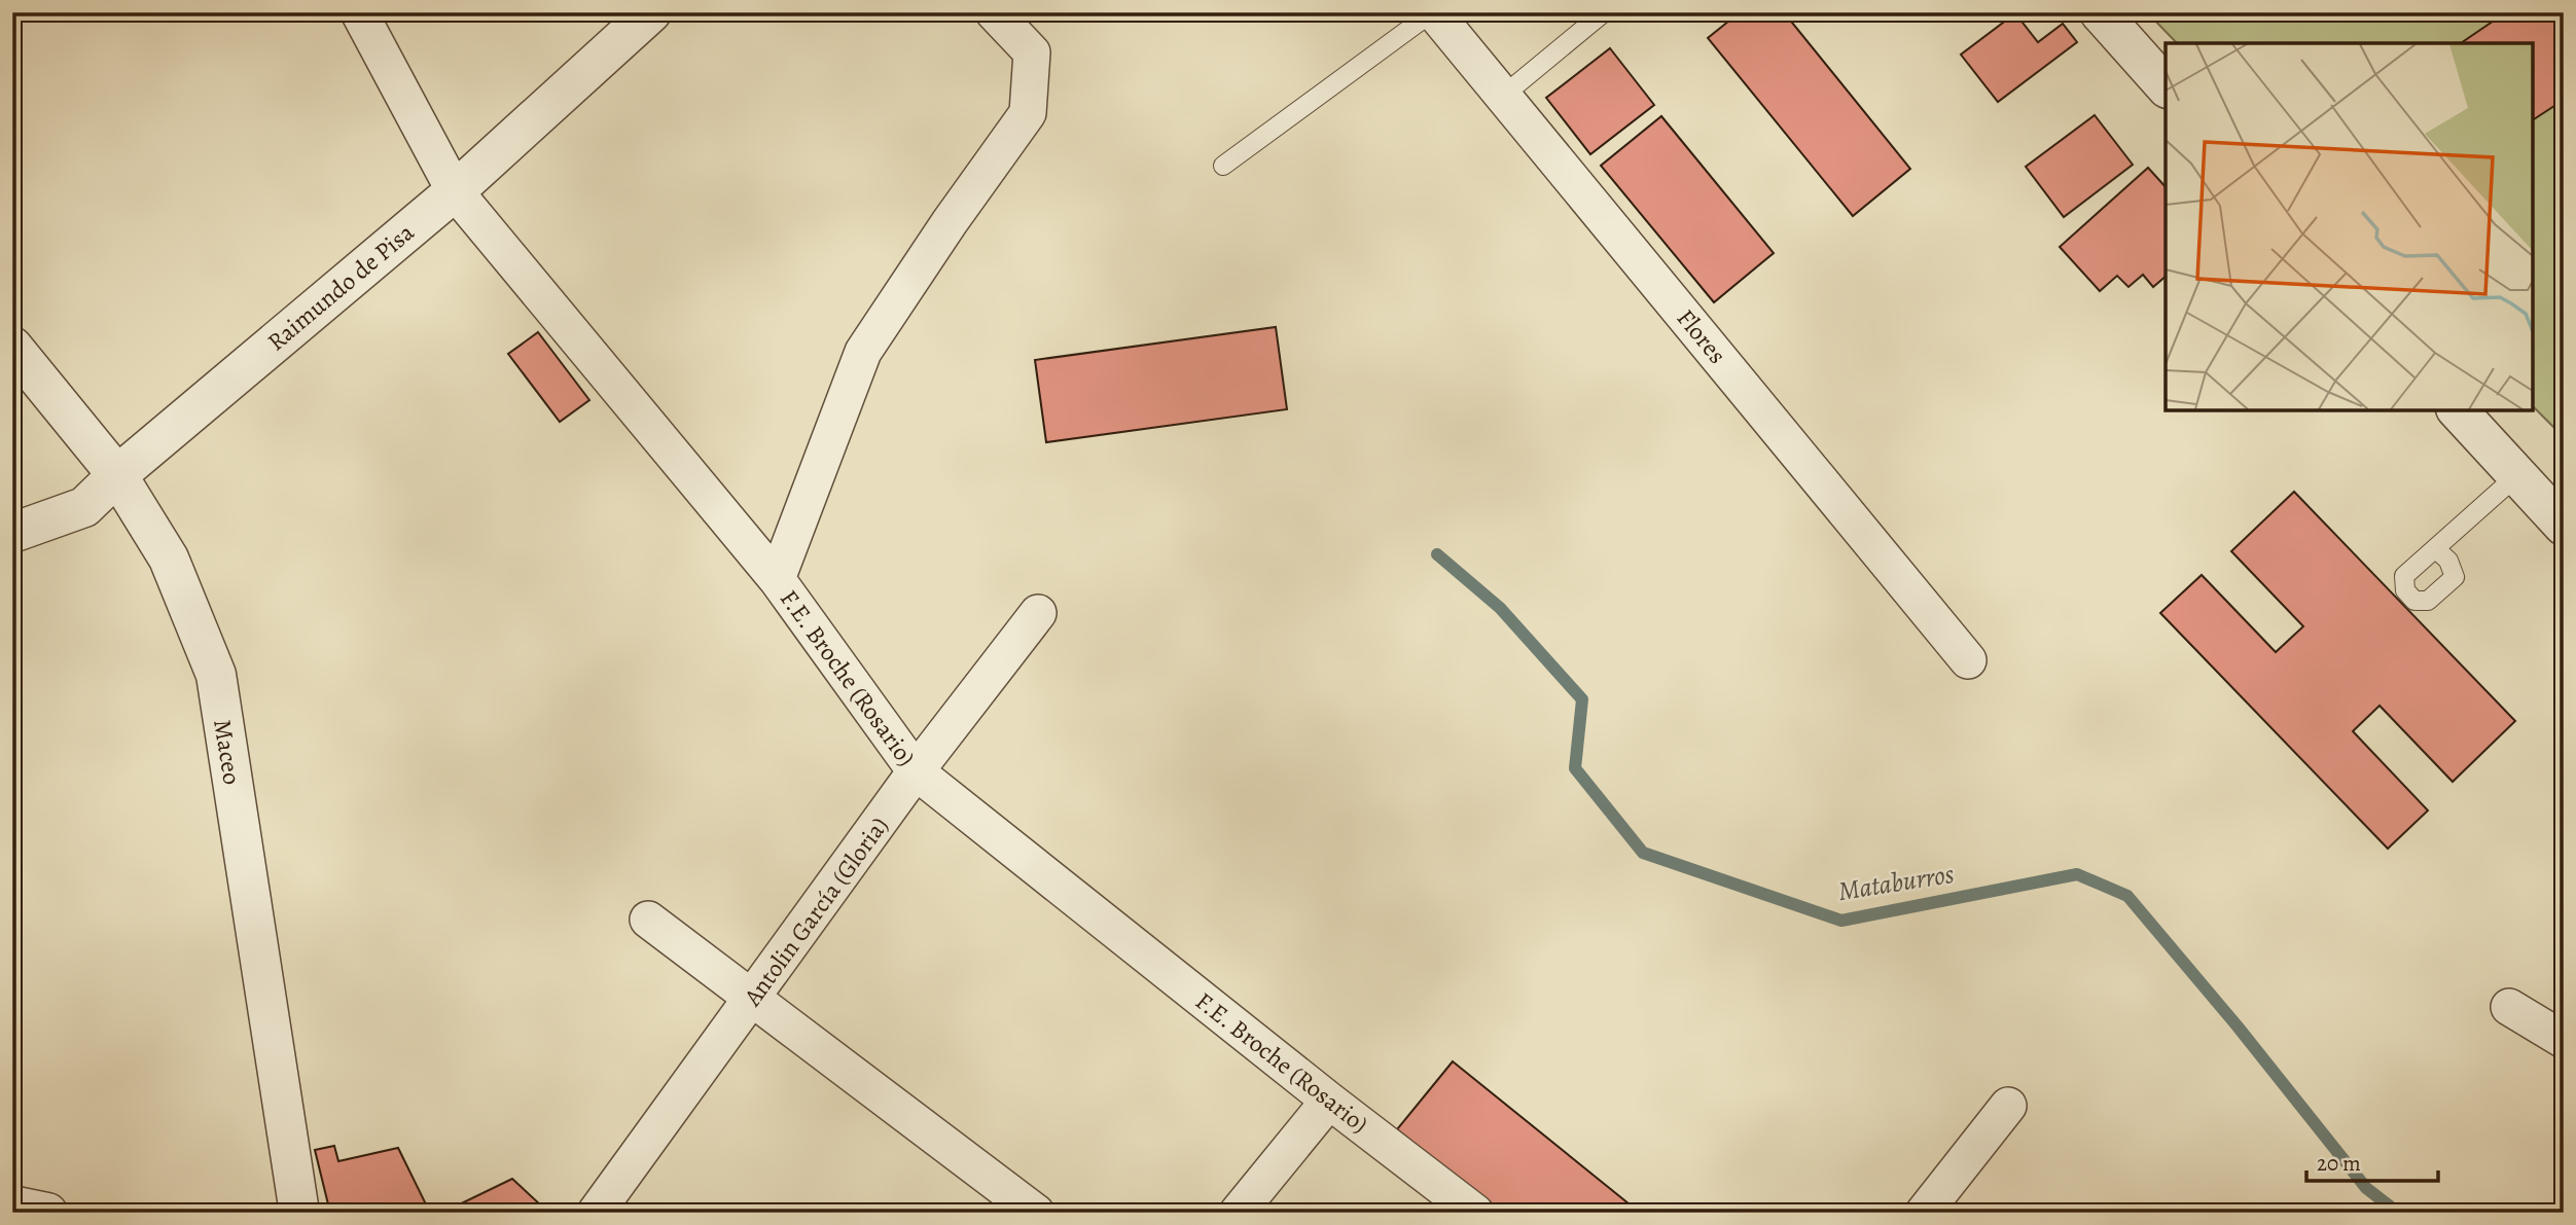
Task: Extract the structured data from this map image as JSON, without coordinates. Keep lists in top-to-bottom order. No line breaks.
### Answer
{"streets":{"street":["Raimundo de Pisa","Flores","F.E. Broche (Rosario)","Maceo","Antolin García (Gloria)"]},"crossings":[["Raimundo de Pisa","F.E. Broche (Rosario)"],["Raimundo de Pisa","Maceo"],["F.E. Broche (Rosario)","Antolin García (Gloria)"]],"water":["Mataburros"],"scale_bar":"20 m"}
